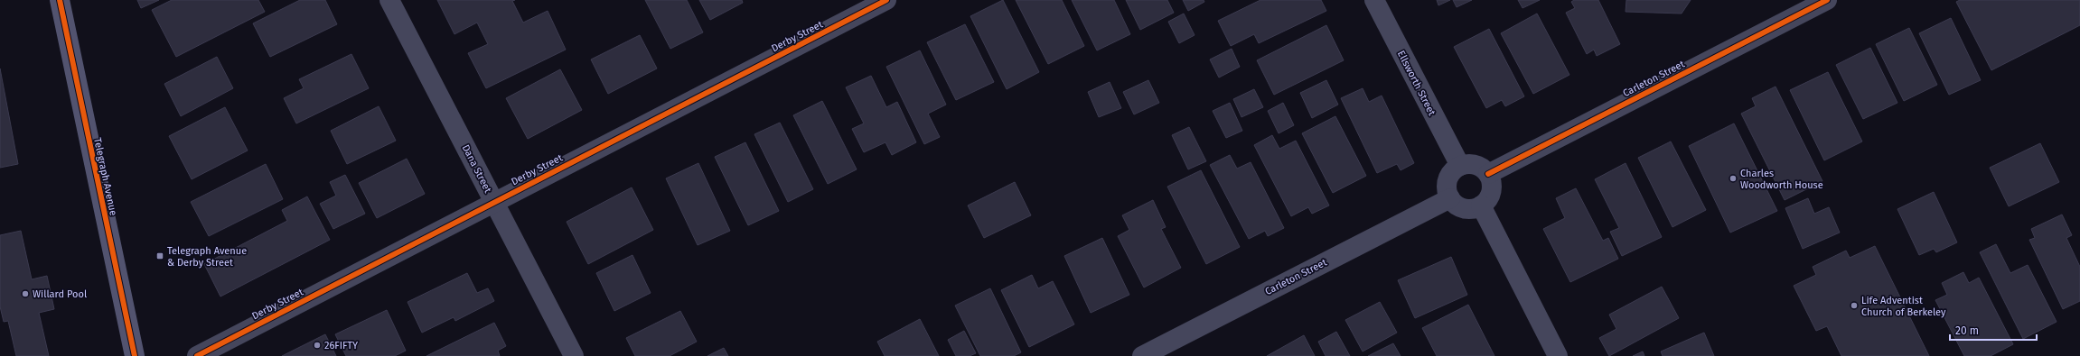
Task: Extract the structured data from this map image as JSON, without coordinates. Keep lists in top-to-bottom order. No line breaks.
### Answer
{"streets":{"main road":["Telegraph Avenue"],"street":["Derby Street","Carleton Street","Ellsworth Street","Dana Street"]},"crossings":[["Derby Street","Dana Street"],["Carleton Street","Ellsworth Street"]],"places":{"other":["Charles Woodworth House","Willard Pool","Life Adventist Church of Berkeley","26FIFTY"],"transit":["Telegraph Avenue & Derby Street"]},"scale_bar":"20 m"}
